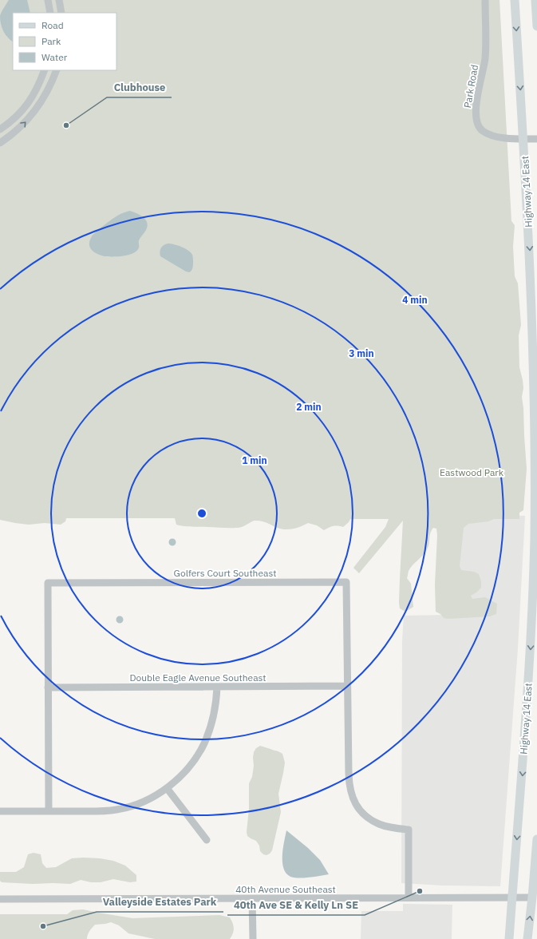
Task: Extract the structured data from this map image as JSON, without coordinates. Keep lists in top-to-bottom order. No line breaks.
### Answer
{"streets":{"main road":["Highway 14 East"],"street":["Park Road","Golfers Court Southeast","Double Eagle Avenue Southeast","40th Avenue Southeast"]},"crossings":[["Park Road","Highway 14 East"],["Highway 14 East","40th Avenue Southeast"],["Golfers Court Southeast","Double Eagle Avenue Southeast"],["Golfers Court Southeast","40th Avenue Southeast"]],"one_way":["Highway 14 East"],"parks":["Eastwood Park"],"places":["Clubhouse","40th Ave SE & Kelly Ln SE","Valleyside Estates Park"],"legend":["Road","Park","Water"],"rings":["4 min","3 min","2 min","1 min"]}
